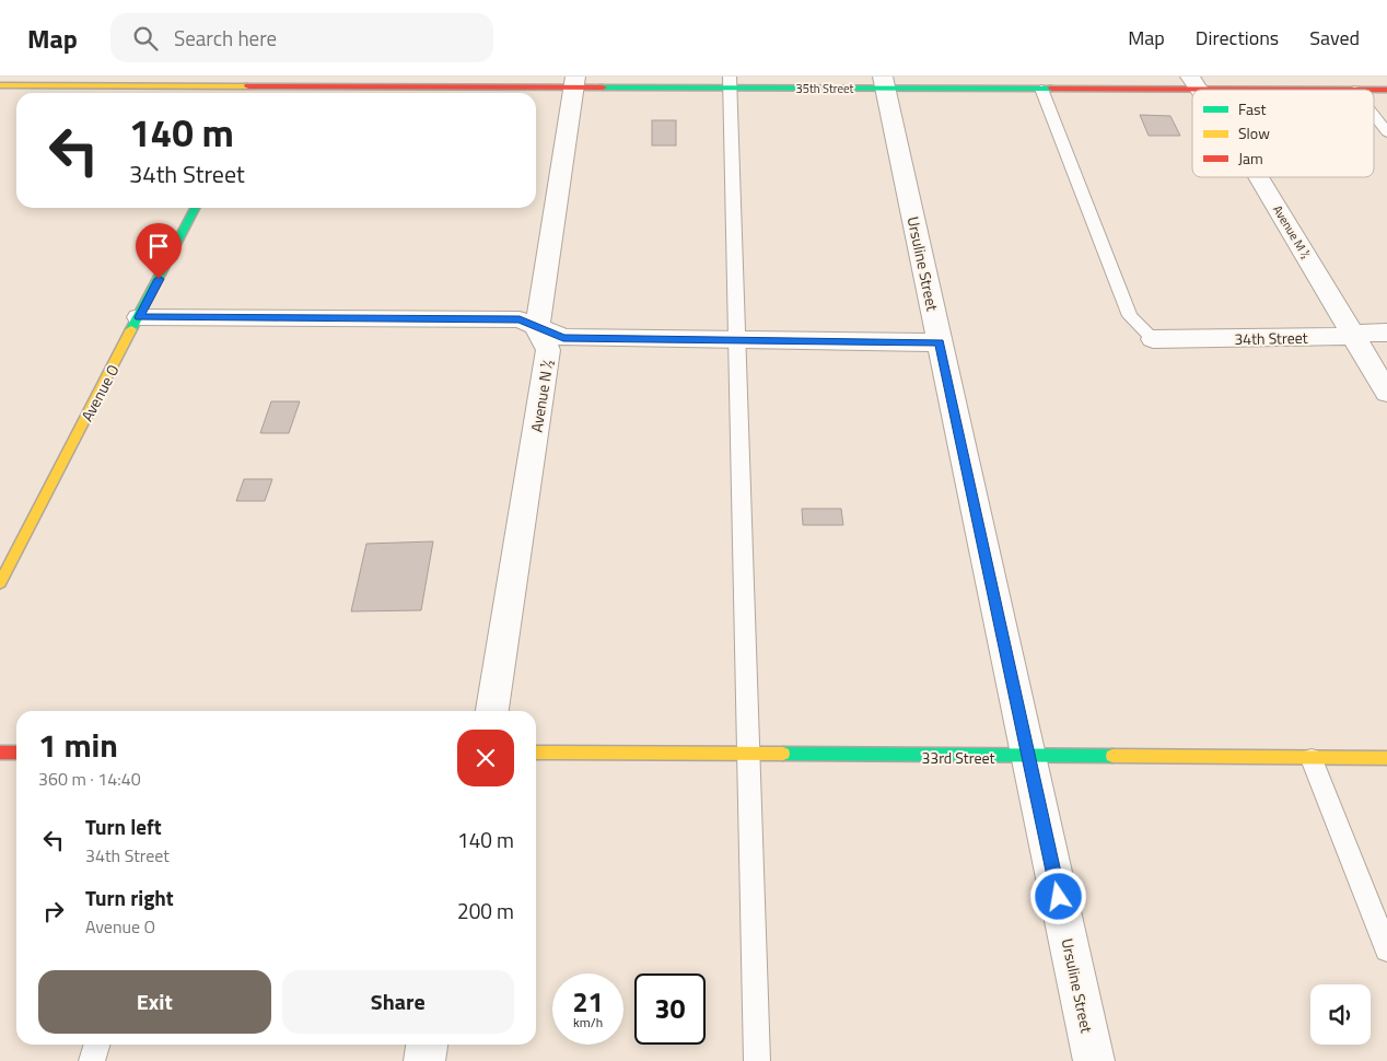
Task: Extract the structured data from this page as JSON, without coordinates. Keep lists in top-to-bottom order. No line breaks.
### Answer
{"streets":{"street":["35th Street","Avenue M ½","Ursuline Street","34th Street","Avenue O","Avenue N ½","33rd Street"]},"crossings":[["35th Street","Ursuline Street"],["Avenue M ½","34th Street"],["Ursuline Street","33rd Street"]],"legend":["Fast","Slow","Jam"],"page":{"header":"Map","search":"Search here","nav":["Map","Directions","Saved"],"turn":["140 m","34th Street"],"heading":["1 min","360 m · 14:40"],"list":[{"name":"Turn left","note":"34th Street","value":"140 m"},{"name":"Turn right","note":"Avenue O","value":"200 m"}],"buttons":["Exit","Share"],"speed":"21 km/h","limit":"30"}}
